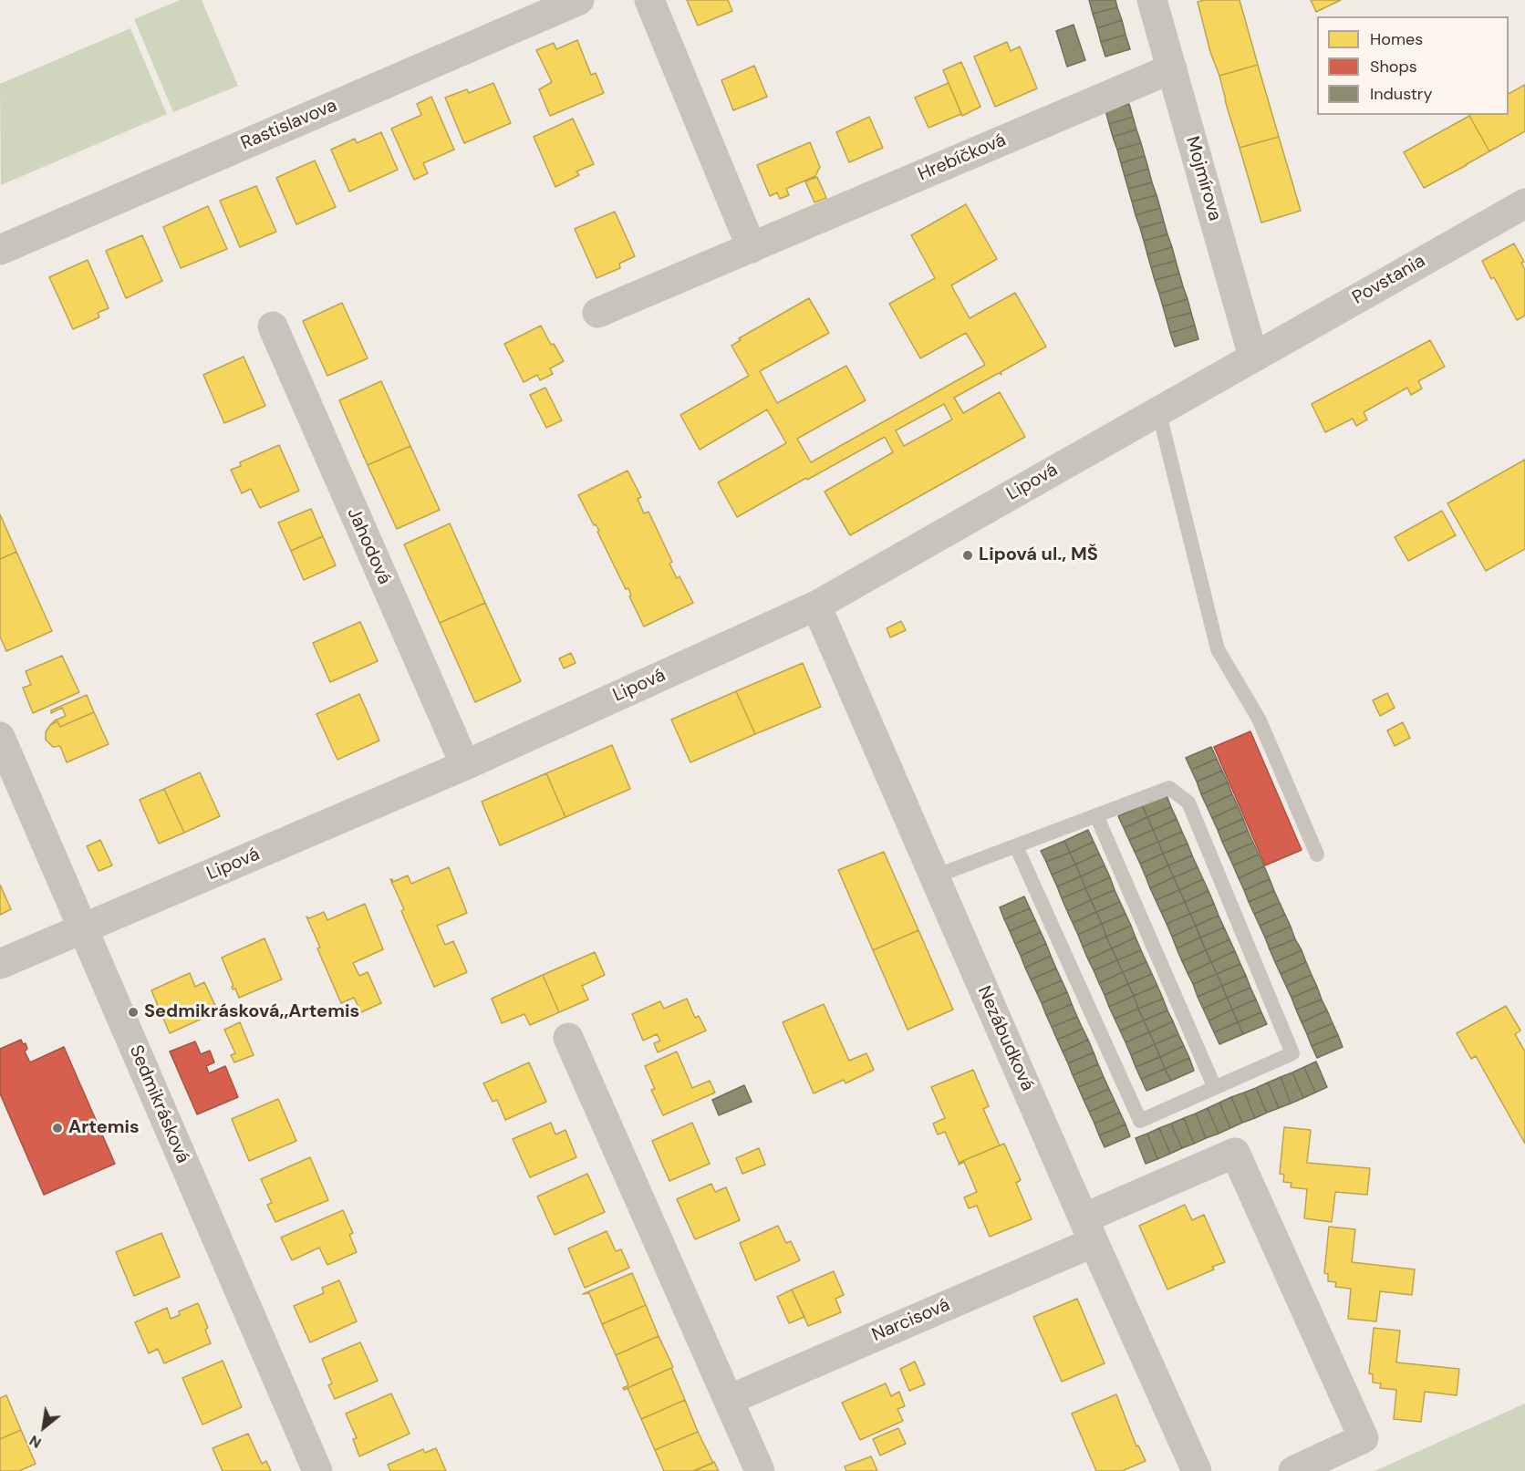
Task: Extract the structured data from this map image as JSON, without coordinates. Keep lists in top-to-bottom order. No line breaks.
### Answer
{"streets":{"street":["Rastislavova","Hrebíčková","Mojmírova","Povstania","Lipová","Jahodová","Nezábudková","Sedmikrásková","Narcisová"]},"crossings":[["Hrebíčková","Mojmírova"],["Mojmírova","Povstania"],["Mojmírova","Lipová"],["Povstania","Lipová"],["Lipová","Jahodová"],["Lipová","Nezábudková"],["Lipová","Sedmikrásková"],["Nezábudková","Narcisová"]],"places":["Lipová ul., MŠ","Sedmikrásková,,Artemis","Artemis"],"legend":["Homes","Shops","Industry"],"north":"bottom left"}
